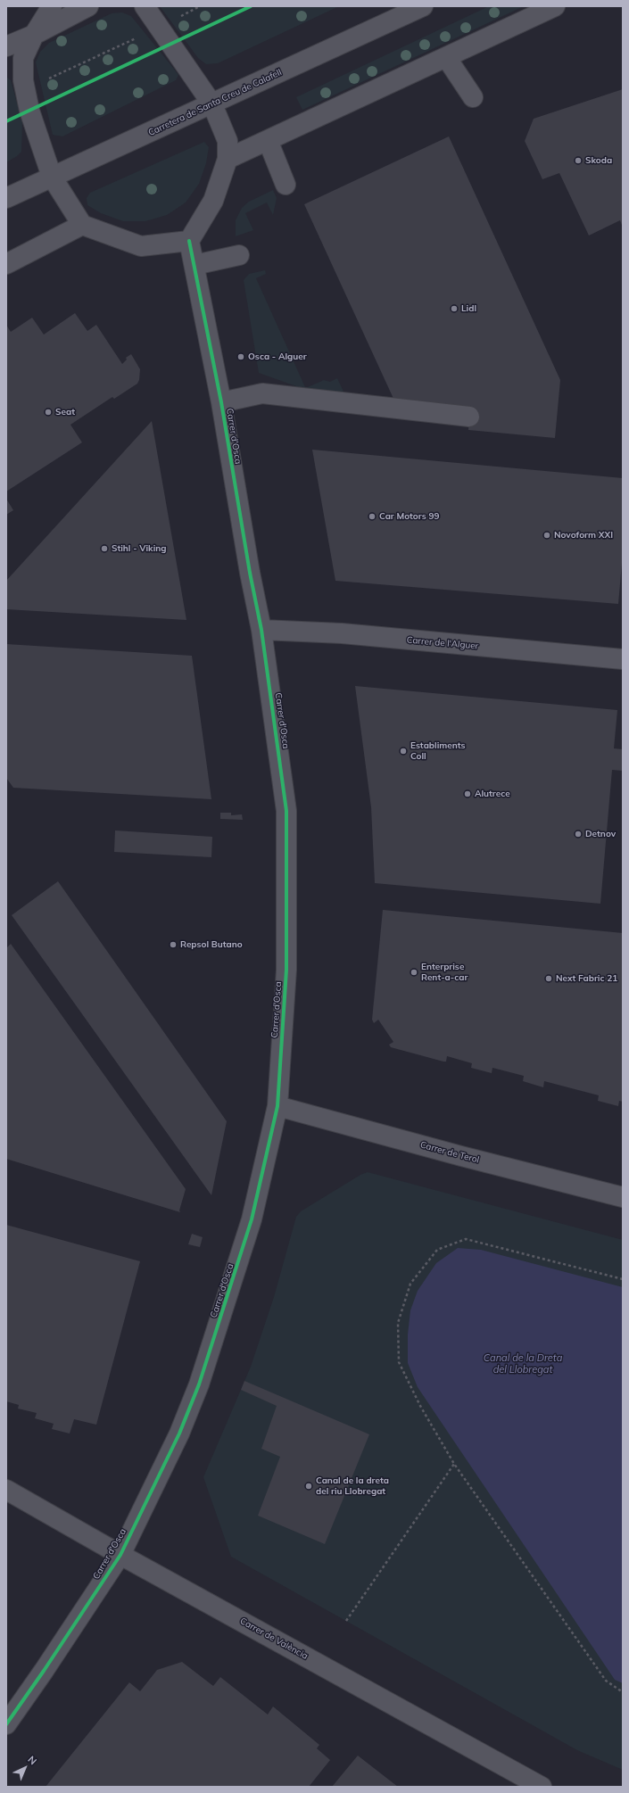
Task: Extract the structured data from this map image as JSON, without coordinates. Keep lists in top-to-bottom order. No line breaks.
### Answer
{"streets":{"street":["Carretera de Santa Creu de Calafell","Carrer d'Osca","Carrer de l'Alguer","Carrer de Terol","Carrer de València"]},"crossings":[["Carrer d'Osca","Carrer de l'Alguer"],["Carrer d'Osca","Carrer de Terol"],["Carrer d'Osca","Carrer de València"]],"water":["Canal de la Dreta del Llobregat"],"places":["Skoda","Lidl","Osca - Alguer","Seat","Car Motors 99","Novoform XXI","Stihl - Viking","Establiments Coll","Alutrece","Detnov","Repsol Butano","Enterprise Rent-a-car","Next Fabric 21","Canal de la dreta del riu Llobregat"],"north":"top right"}
